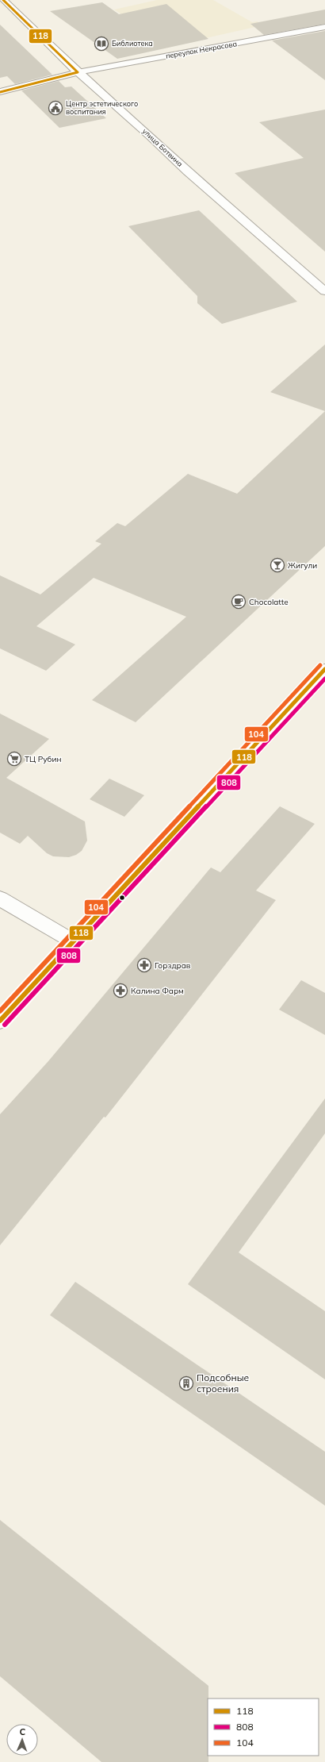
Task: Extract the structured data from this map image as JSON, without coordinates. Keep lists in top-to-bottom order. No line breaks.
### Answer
{"streets":{"main road":["переулок Некрасова","улица Ботвина"]},"crossings":[["переулок Некрасова","улица Ботвина"]],"places":{"library":["Библиотека"],"public building":["Центр эстетического воспитания"],"bar":["Жигули"],"cafe":["Chocolatte"],"supermarket":["ТЦ Рубин"],"pharmacy":["Горздрав","Калина Фарм"],"building":["Подсобные строения"]},"lines":["transit line 118","transit line 104","transit line 808"],"legend":["118","808","104"],"north":"top"}
